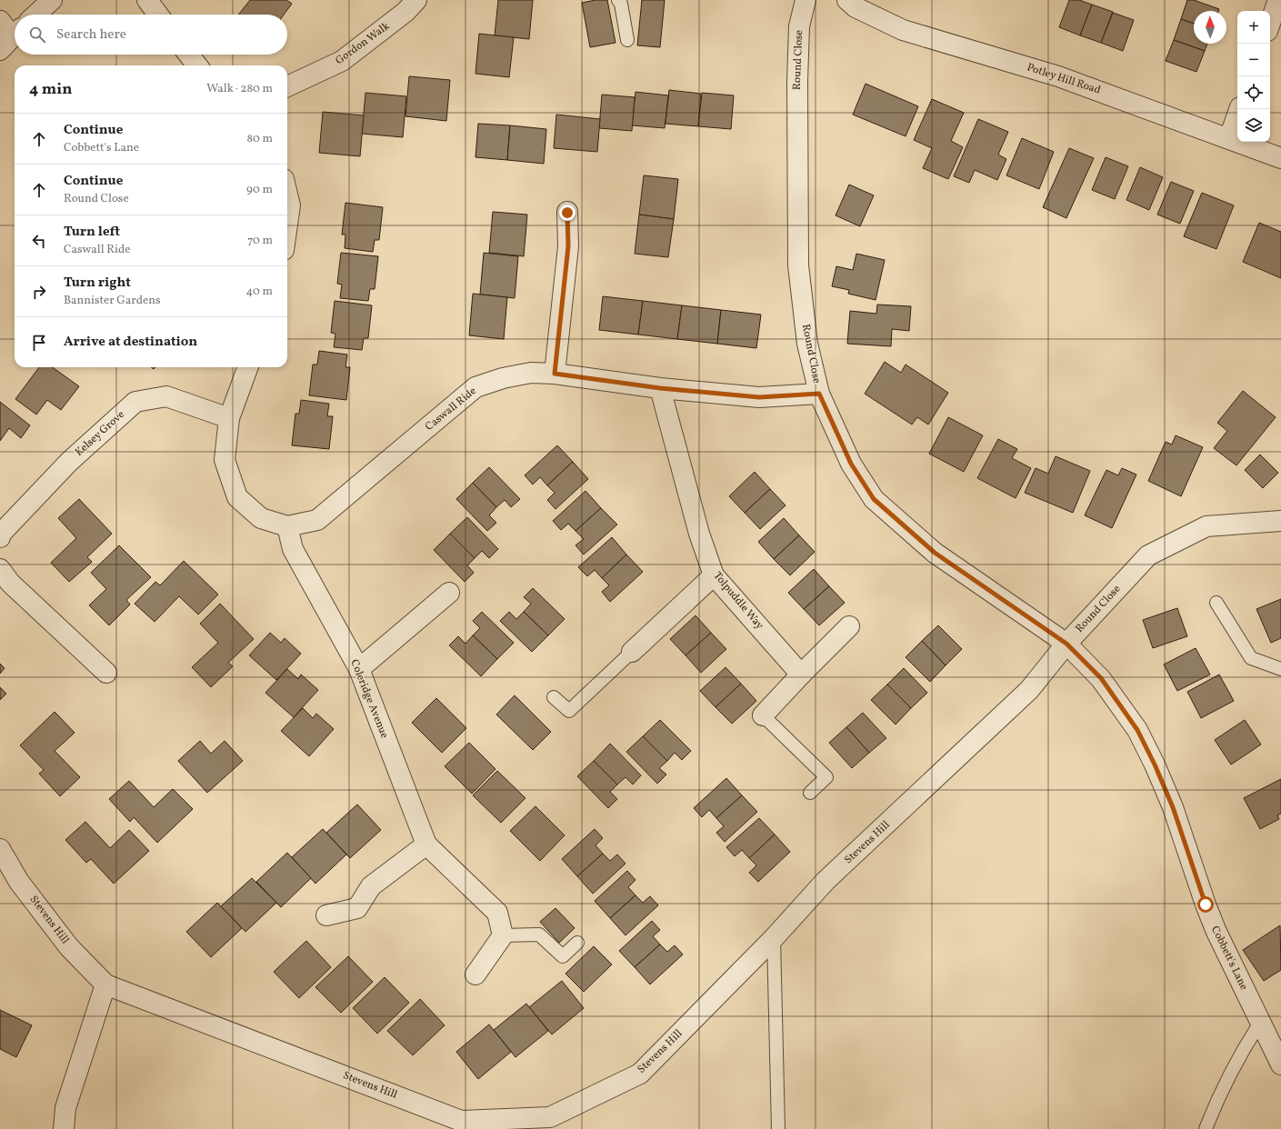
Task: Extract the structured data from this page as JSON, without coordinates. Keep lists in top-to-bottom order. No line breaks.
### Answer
{"streets":{"street":["Gordon Walk","Round Close","Potley Hill Road","Caswall Ride","Kelsey Grove","Tolpuddle Way","Coleridge Avenue","Stevens Hill","Cobbett's Lane"]},"crossings":[["Round Close","Caswall Ride"],["Round Close","Stevens Hill"],["Round Close","Cobbett's Lane"],["Caswall Ride","Tolpuddle Way"],["Caswall Ride","Coleridge Avenue"],["Stevens Hill","Cobbett's Lane"]],"north":"top","page":{"map_buttons":["+","−"],"search":"Search here","heading":["4 min","Walk · 280 m"],"list":[["Continue","Cobbett's Lane","80 m"],["Continue","Round Close","90 m"],["Turn left","Caswall Ride","70 m"],["Turn right","Bannister Gardens","40 m"],"Arrive at destination"]}}
